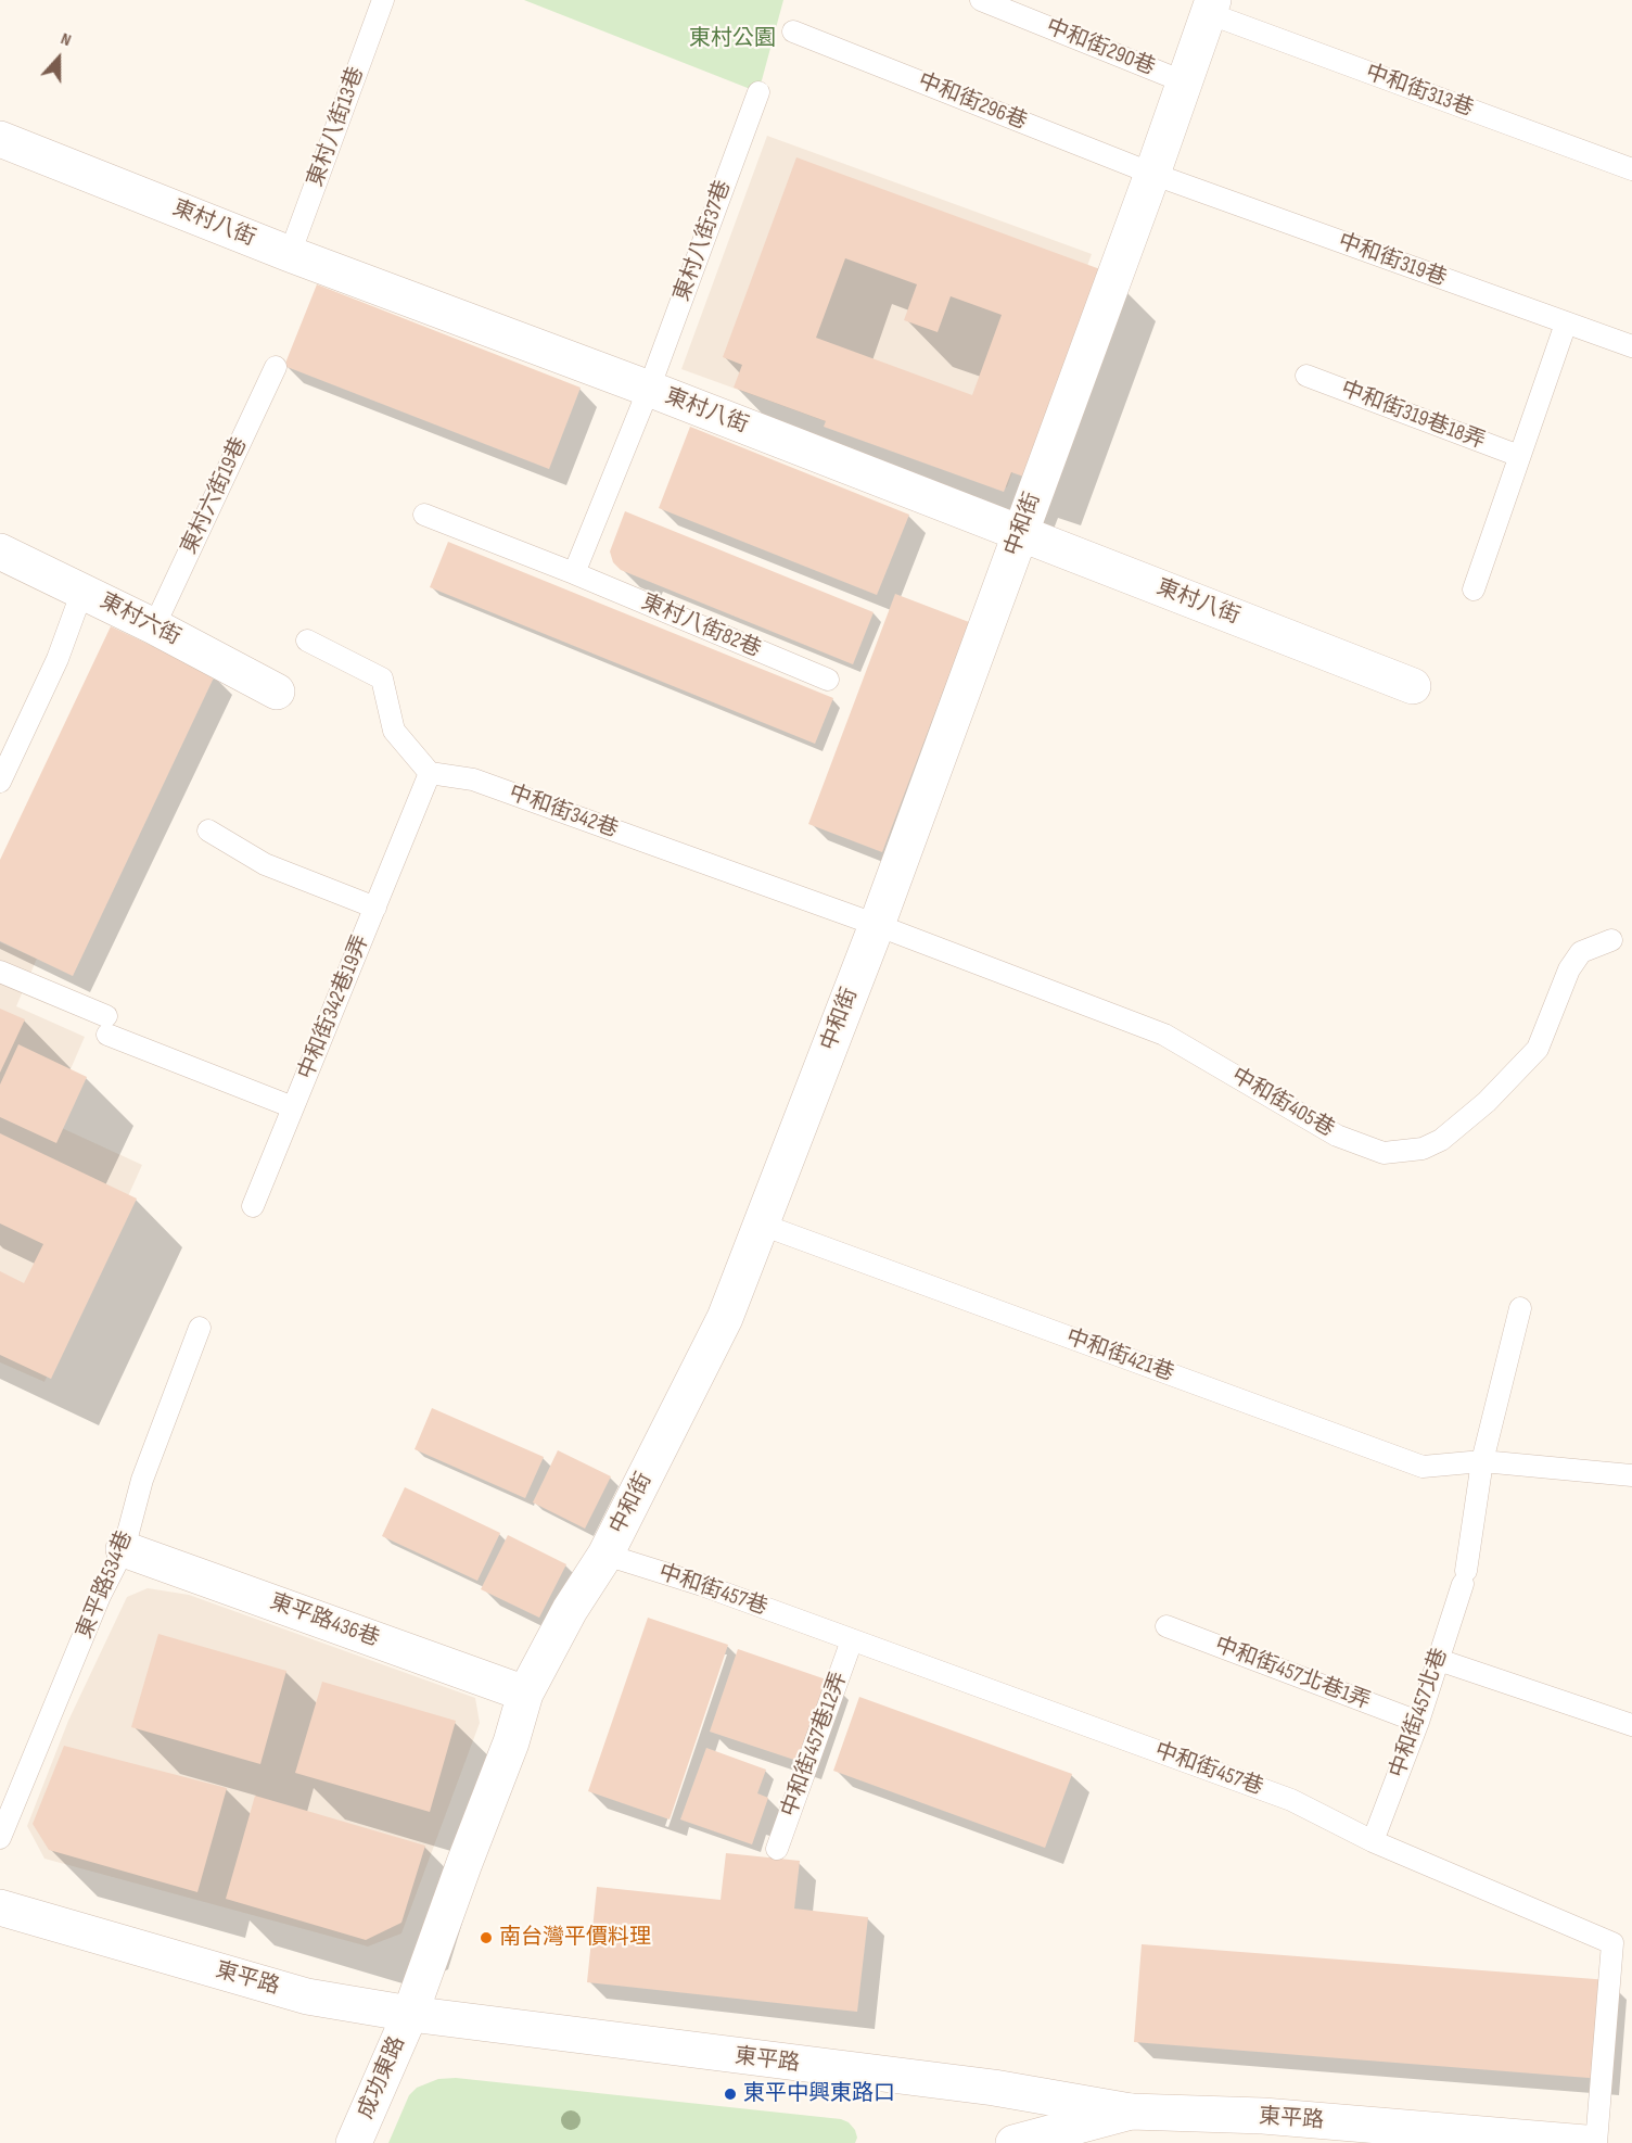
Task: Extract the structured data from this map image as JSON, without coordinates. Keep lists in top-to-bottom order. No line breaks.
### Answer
{"streets":{"street":["東村八街","中和街","東村六街","東平路436巷","東平路","成功東路"],"lane":["中和街290巷","中和街313巷","中和街296巷","東村八街13巷","東村八街37巷","中和街319巷","中和街319巷18弄","東村六街19巷","東村八街82巷","中和街342巷","中和街342巷19弄","中和街405巷","中和街421巷","東平路534巷","中和街457巷","中和街457北巷1弄","中和街457北巷","中和街457巷12弄"]},"crossings":[["中和街290巷","中和街"],["中和街313巷","中和街"],["中和街296巷","中和街319巷"],["中和街296巷","中和街"],["東村八街13巷","東村八街"],["東村八街","東村八街37巷"],["東村八街","中和街"],["中和街319巷","中和街"],["東村六街19巷","東村六街"],["中和街","中和街342巷"],["中和街","中和街405巷"],["中和街","中和街421巷"],["中和街","中和街457巷"],["中和街","東平路436巷"],["中和街","東平路"],["中和街","成功東路"],["中和街342巷","中和街342巷19弄"],["中和街342巷","中和街405巷"],["中和街421巷","中和街457北巷"],["東平路534巷","東平路436巷"],["中和街457巷","中和街457北巷"],["中和街457巷","中和街457巷12弄"],["中和街457北巷1弄","中和街457北巷"],["東平路","成功東路"]],"parks":["東村公園"],"places":["南台灣平價料理","東平中興東路口"],"north":"top"}
